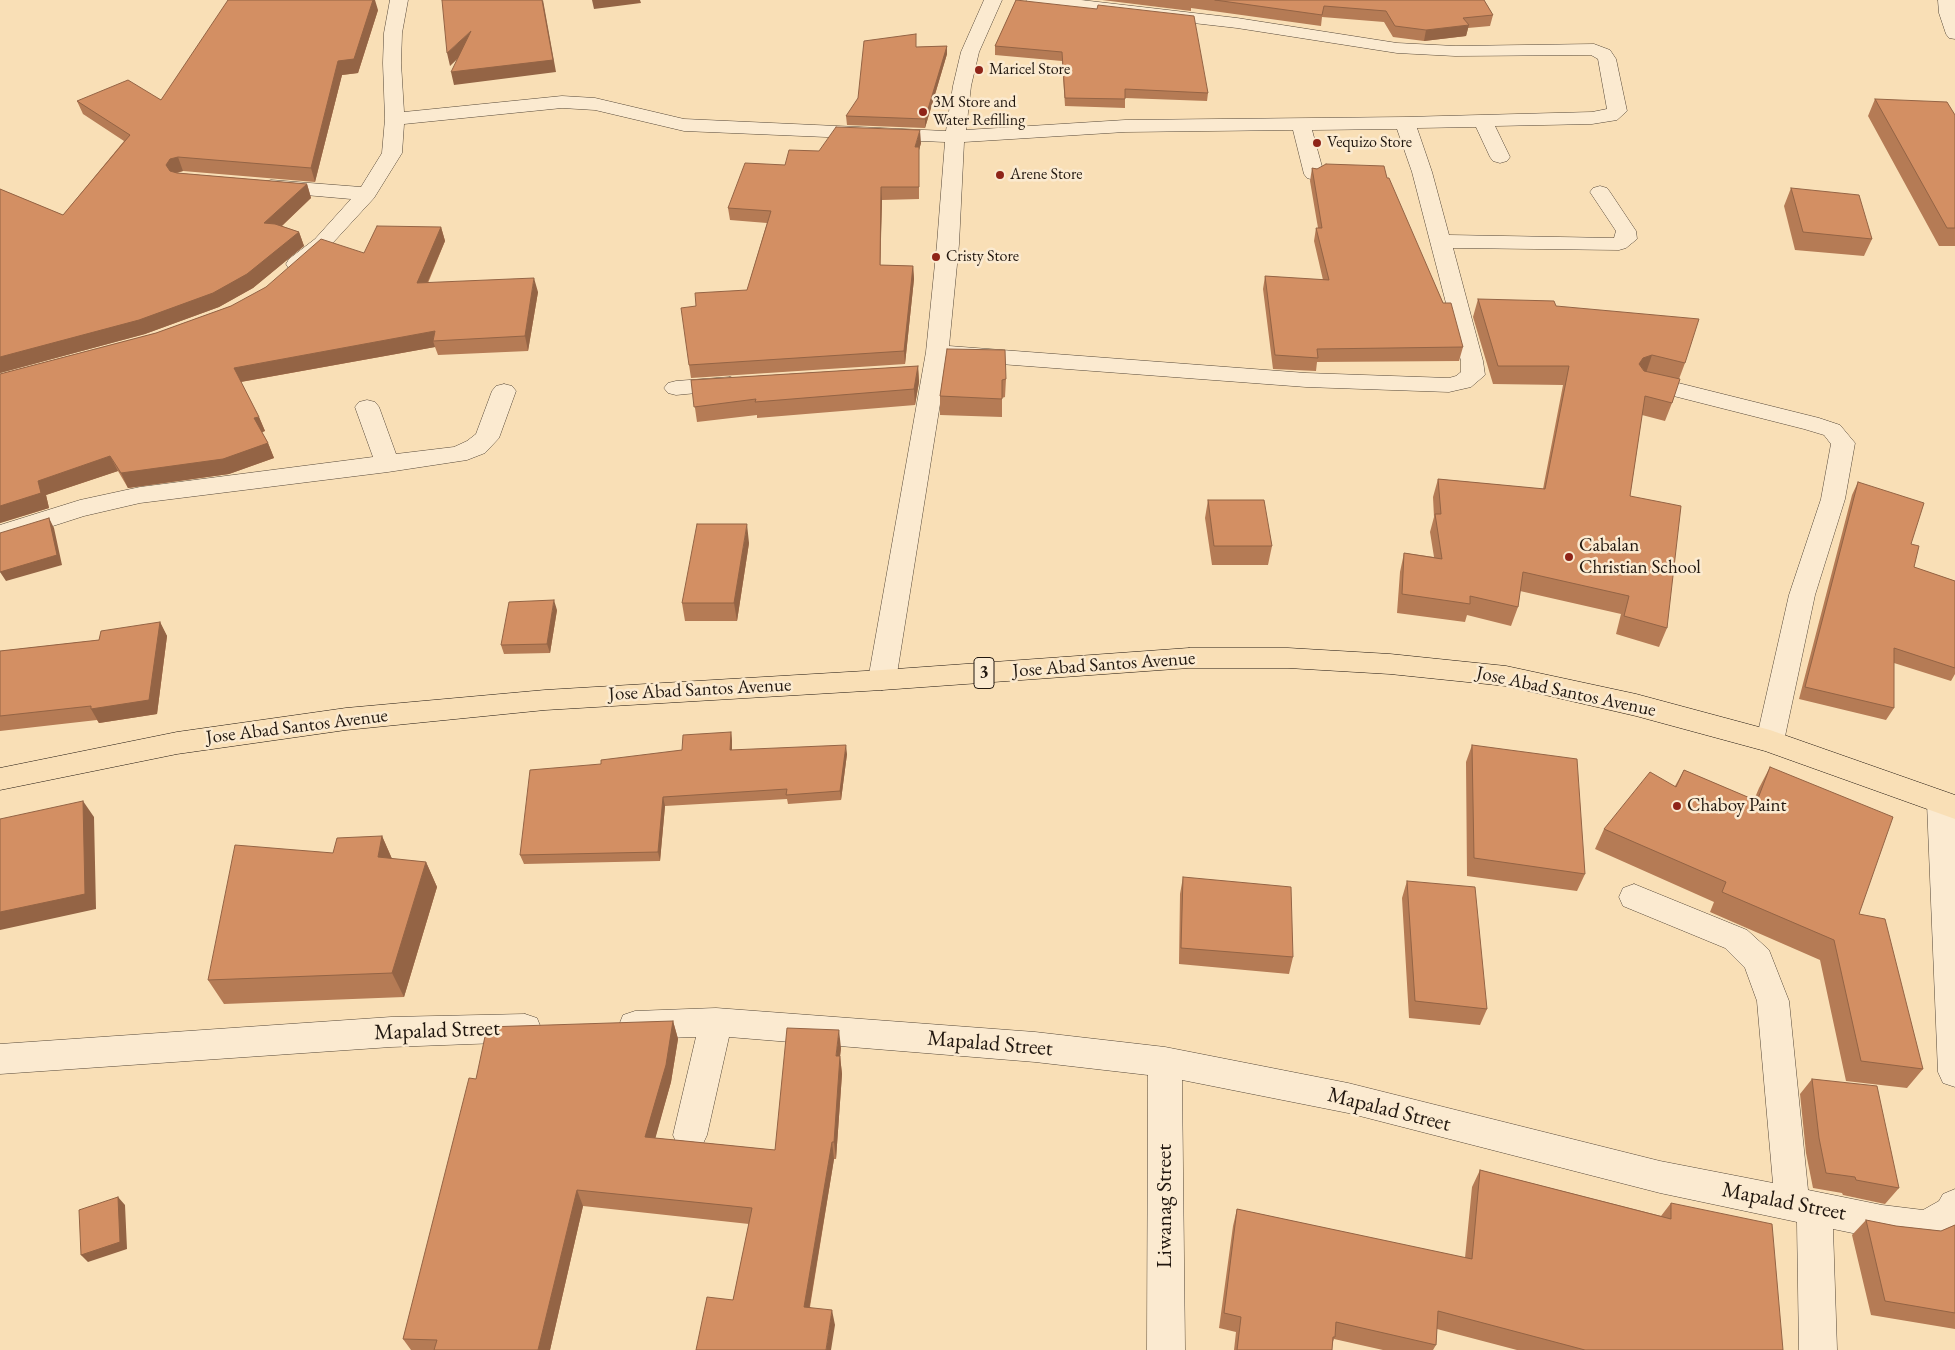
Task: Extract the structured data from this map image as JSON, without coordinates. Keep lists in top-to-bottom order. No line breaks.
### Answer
{"streets":{"highway":["Jose Abad Santos Avenue","3"],"street":["Mapalad Street","Liwanag Street"]},"crossings":[["Mapalad Street","Liwanag Street"]],"places":["Maricel Store","3M Store and Water Refilling","Vequizo Store","Arene Store","Cristy Store","Cabalan Christian School","Chaboy Paint"]}
